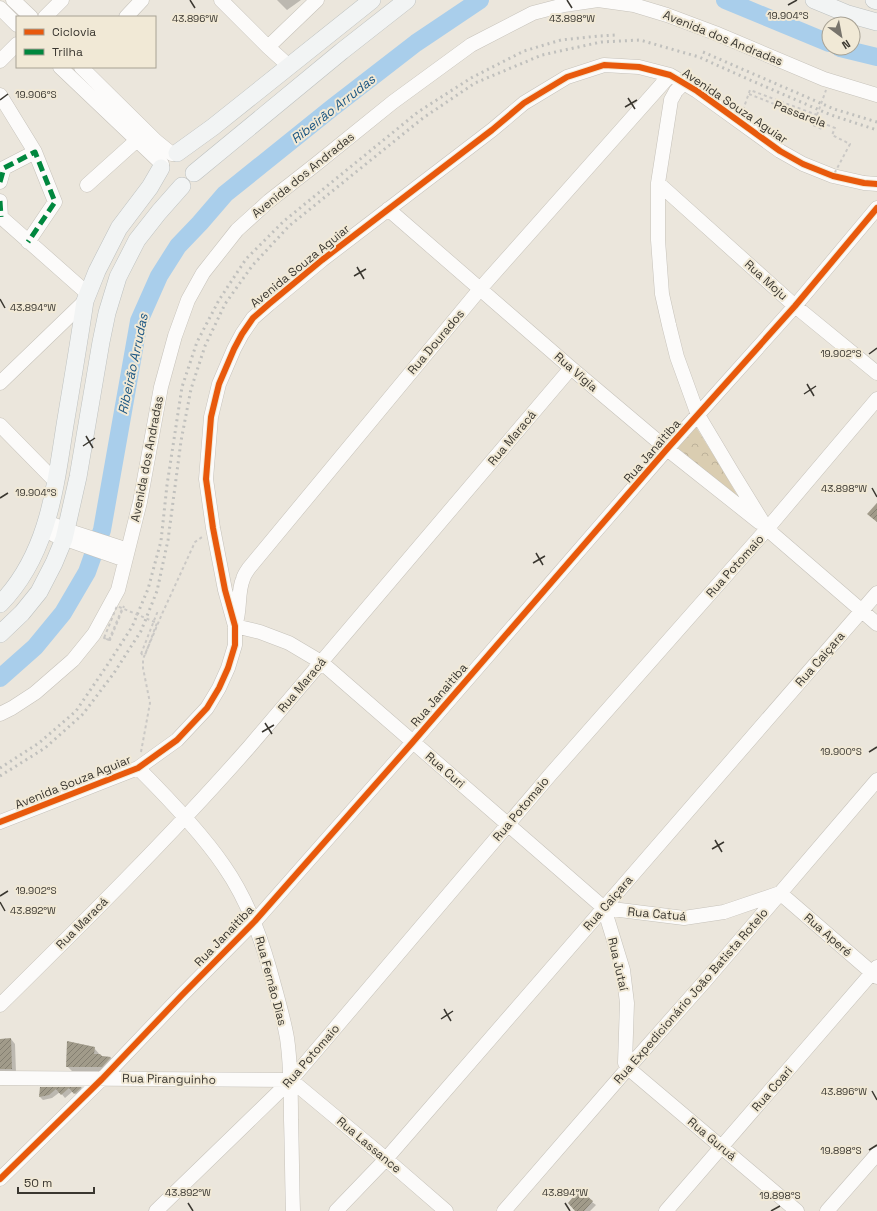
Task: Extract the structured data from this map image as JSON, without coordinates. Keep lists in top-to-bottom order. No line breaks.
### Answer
{"streets":{"street":["Avenida dos Andradas","Avenida Souza Aguiar","Rua Moju","Rua Dourados","Rua Vigia","Rua Maracá","Rua Janaitiba","Rua Potomaio","Rua Caiçara","Rua Curi","Rua Catuá","Rua Aperé","Rua Jutaí","Rua Fernão Dias","Rua Expedicionário João Batista Rotelo","Rua Piranguinho","Rua Coari","Rua Guruá","Rua Lassance"],"path":["Passarela"]},"crossings":[["Avenida Souza Aguiar","Passarela"],["Avenida Souza Aguiar","Rua Dourados"],["Avenida Souza Aguiar","Rua Vigia"],["Avenida Souza Aguiar","Rua Curi"],["Avenida Souza Aguiar","Rua Fernão Dias"],["Rua Moju","Rua Janaitiba"],["Rua Dourados","Rua Vigia"],["Rua Dourados","Rua Curi"],["Rua Vigia","Rua Maracá"],["Rua Vigia","Rua Janaitiba"],["Rua Vigia","Rua Potomaio"],["Rua Vigia","Rua Caiçara"],["Rua Maracá","Rua Curi"],["Rua Maracá","Rua Fernão Dias"],["Rua Janaitiba","Rua Curi"],["Rua Janaitiba","Rua Fernão Dias"],["Rua Janaitiba","Rua Piranguinho"],["Rua Potomaio","Rua Curi"],["Rua Potomaio","Rua Fernão Dias"],["Rua Potomaio","Rua Piranguinho"],["Rua Potomaio","Rua Lassance"],["Rua Caiçara","Rua Curi"],["Rua Caiçara","Rua Catuá"],["Rua Caiçara","Rua Jutaí"],["Rua Caiçara","Rua Lassance"],["Rua Curi","Rua Catuá"],["Rua Curi","Rua Jutaí"],["Rua Catuá","Rua Aperé"],["Rua Catuá","Rua Jutaí"],["Rua Catuá","Rua Expedicionário João Batista Rotelo"],["Rua Aperé","Rua Expedicionário João Batista Rotelo"],["Rua Aperé","Rua Coari"],["Rua Jutaí","Rua Expedicionário João Batista Rotelo"],["Rua Jutaí","Rua Guruá"],["Rua Fernão Dias","Rua Piranguinho"],["Rua Fernão Dias","Rua Lassance"],["Rua Expedicionário João Batista Rotelo","Rua Guruá"],["Rua Piranguinho","Rua Lassance"],["Rua Coari","Rua Guruá"]],"water":["Ribeirão Arrudas"],"legend":["Ciclovia","Trilha"],"scale_bar":"50 m","north":"bottom right","coordinates":["19.904°S","43.898°W","43.896°W","19.906°S","43.894°W","19.902°S","19.900°S","43.892°W","19.898°S"]}
